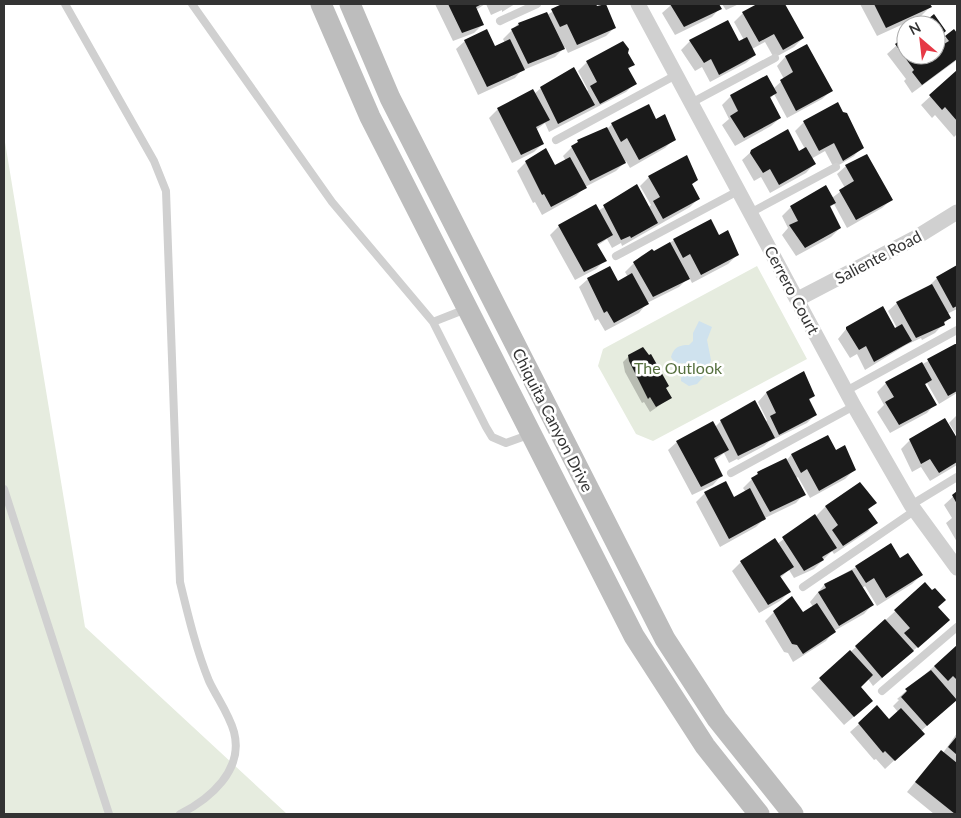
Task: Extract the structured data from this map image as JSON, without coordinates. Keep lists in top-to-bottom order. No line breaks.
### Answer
{"streets":{"main road":["Chiquita Canyon Drive"],"street":["Saliente Road","Cerrero Court"]},"crossings":[["Saliente Road","Cerrero Court"]],"parks":["The Outlook"],"north":"top left"}
